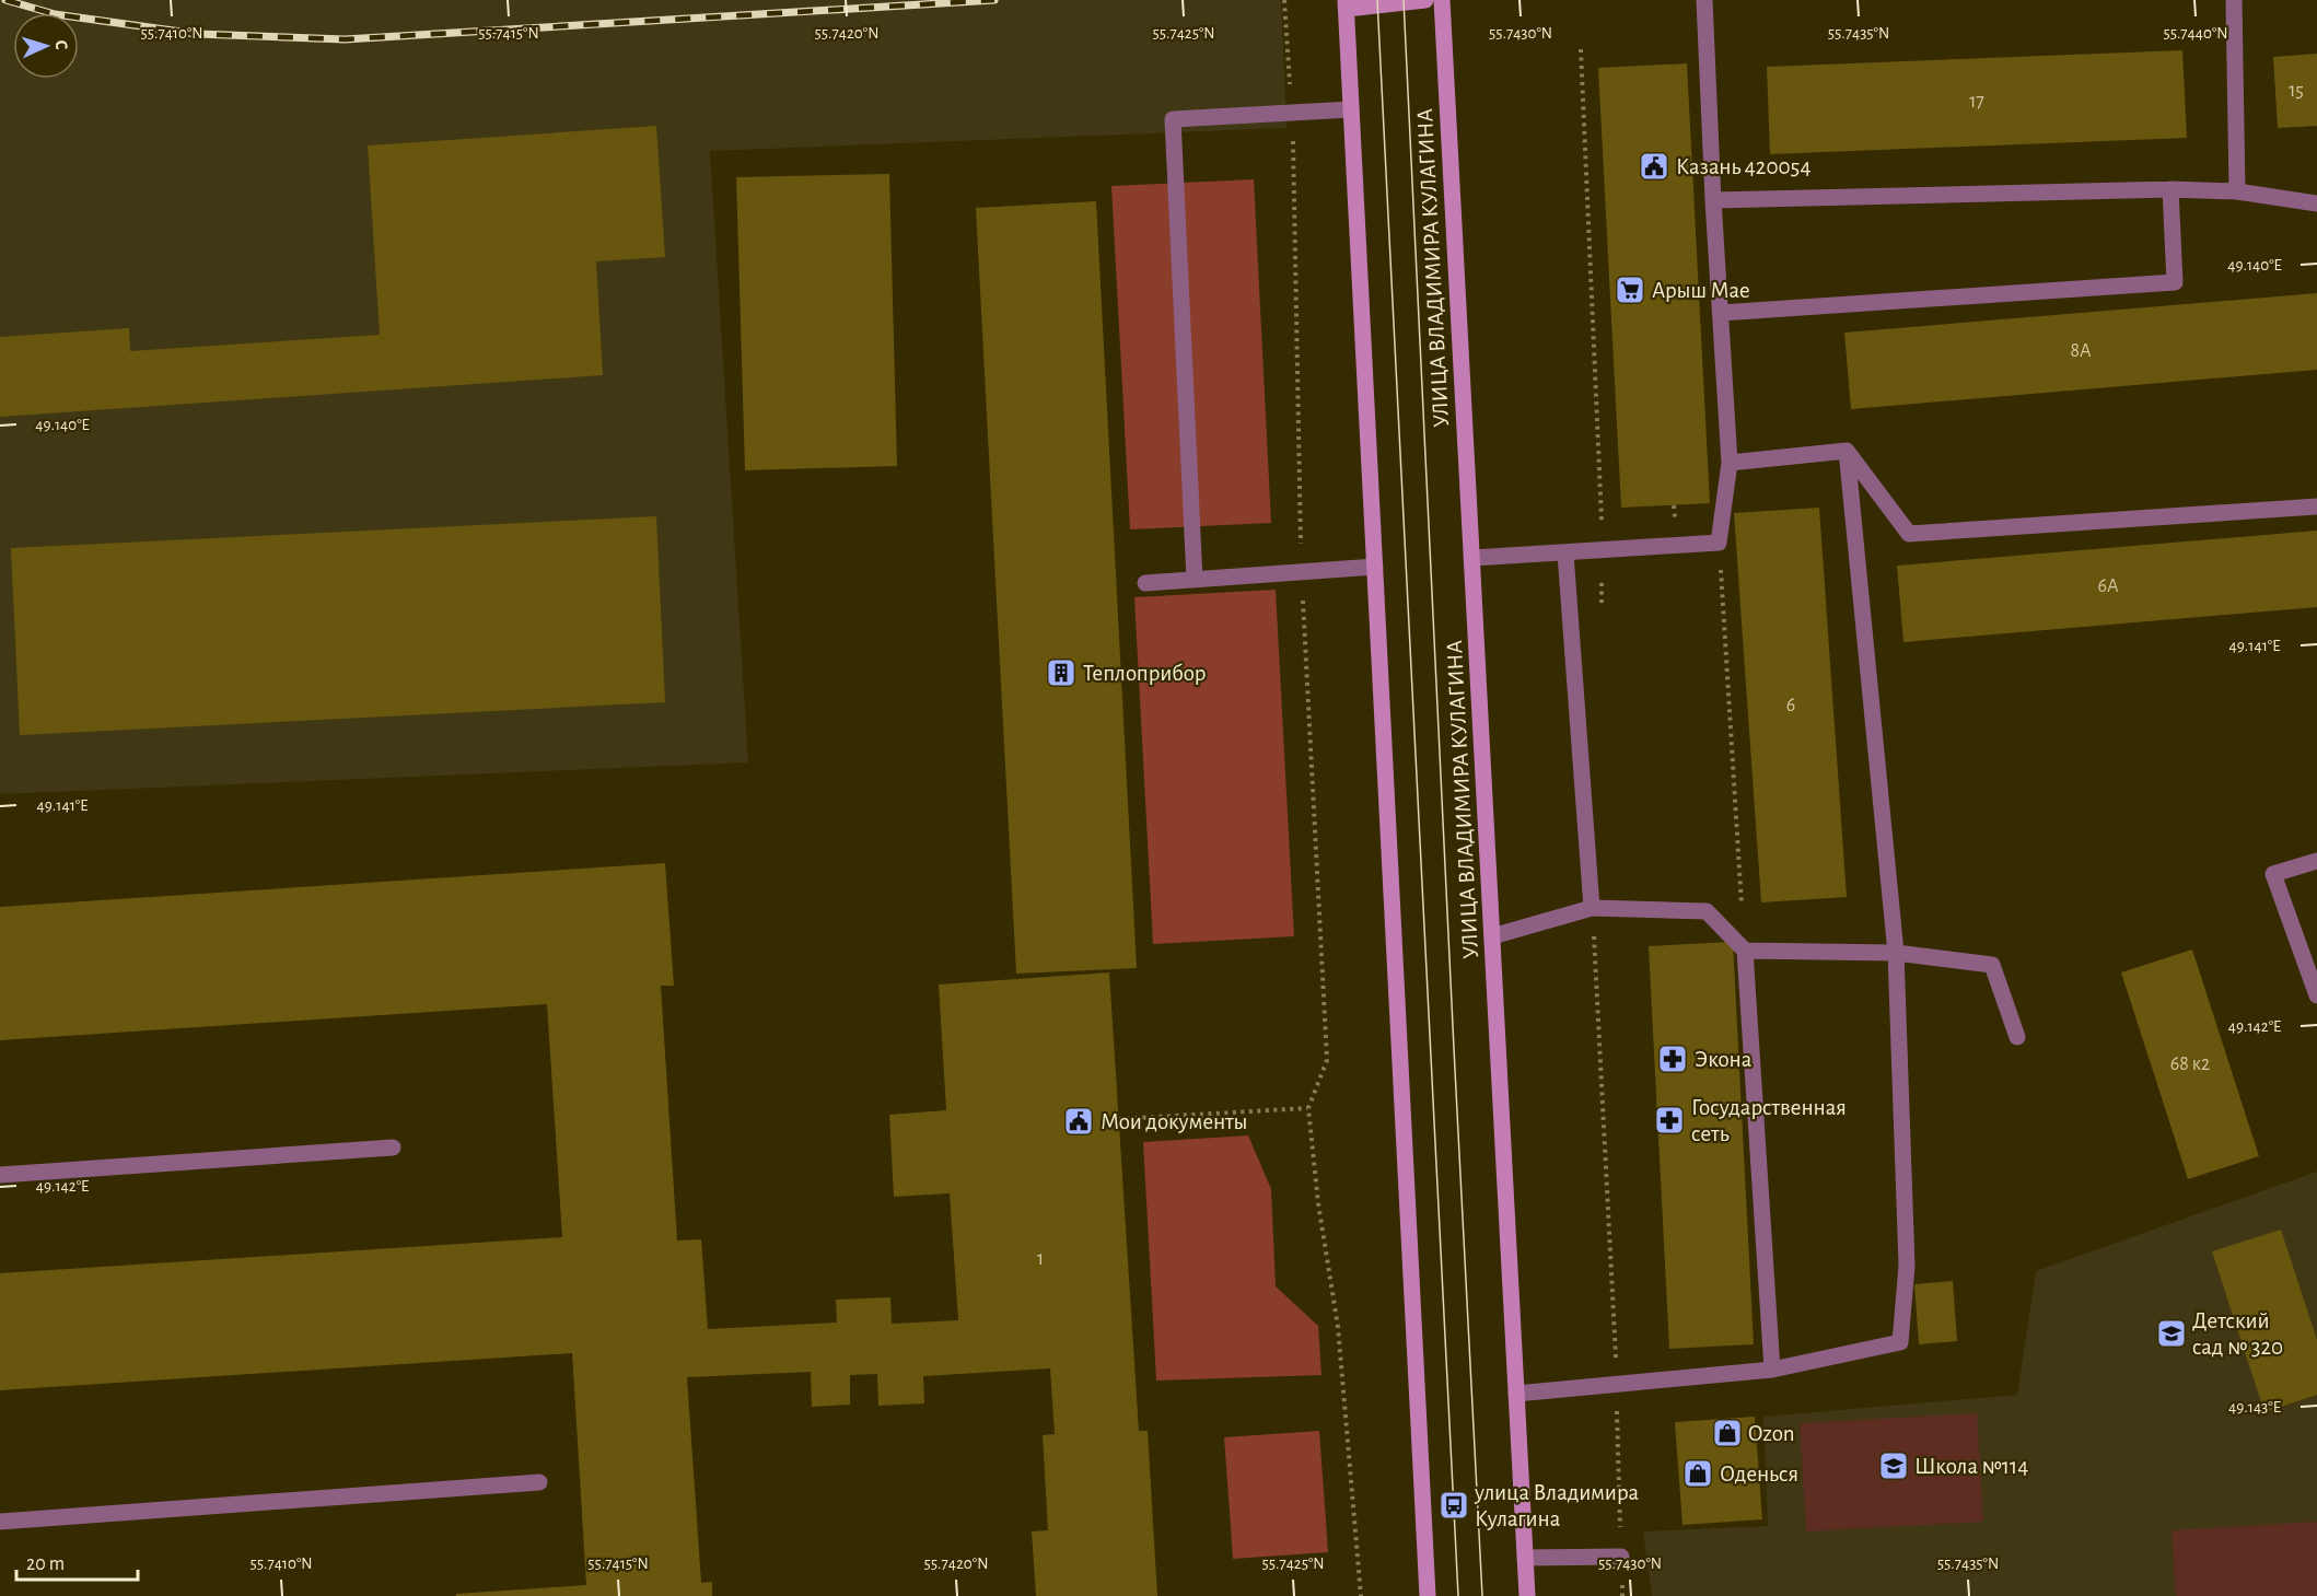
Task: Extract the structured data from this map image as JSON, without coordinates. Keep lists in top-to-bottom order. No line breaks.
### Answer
{"streets":{"main road":["УЛИЦА ВЛАДИМИРА КУЛАГИНА"]},"places":{"public building":["Казань 420054","Мои документы"],"supermarket":["Арыш Мае"],"building":["Теплоприбор"],"pharmacy":["Экона","Государственная сеть"],"school or university":["Детский сад № 320","Школа №114"],"shop":["Ozon","Оденься"],"bus stop":["улица Владимира Кулагина"]},"house_numbers":["15","17","8А","6А","6","68 к2","1"],"scale_bar":"20 m","north":"right","coordinates":["55.7410°N","55.7415°N","55.7420°N","55.7425°N","55.7430°N","55.7435°N","55.7440°N","49.140°E","49.141°E","49.142°E","49.143°E"]}
